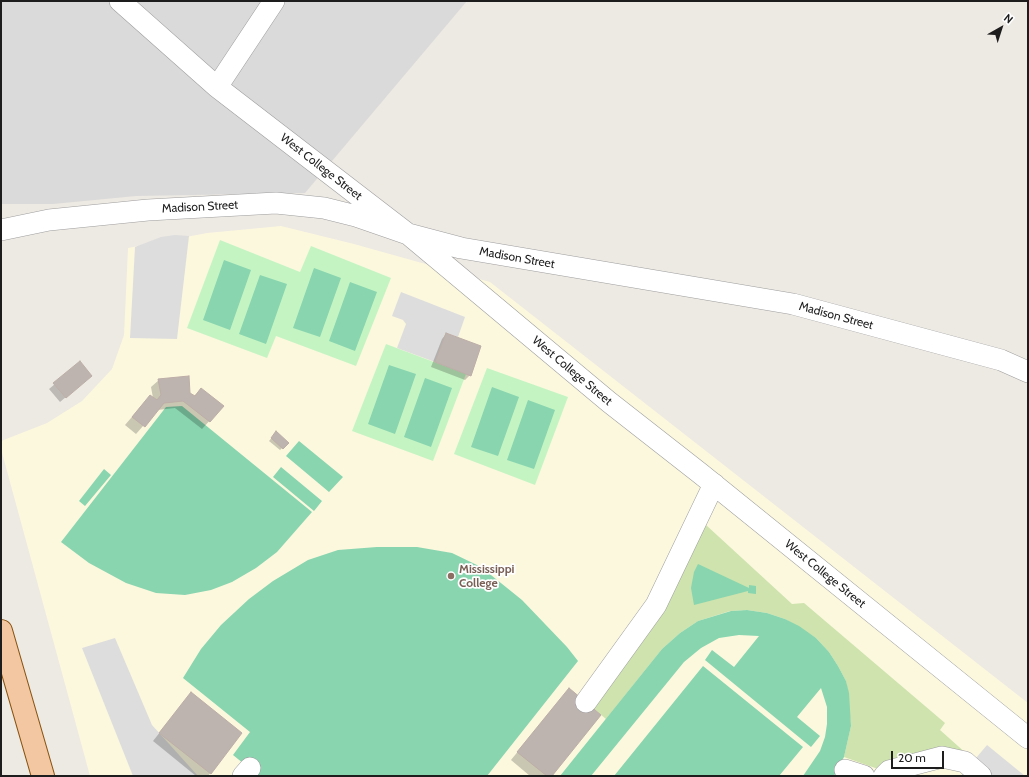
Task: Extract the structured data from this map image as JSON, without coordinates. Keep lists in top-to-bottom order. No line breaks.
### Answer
{"streets":{"street":["West College Street","Madison Street"]},"crossings":[["West College Street","Madison Street"]],"places":["Mississippi College"],"scale_bar":"20 m","north":"top right"}
